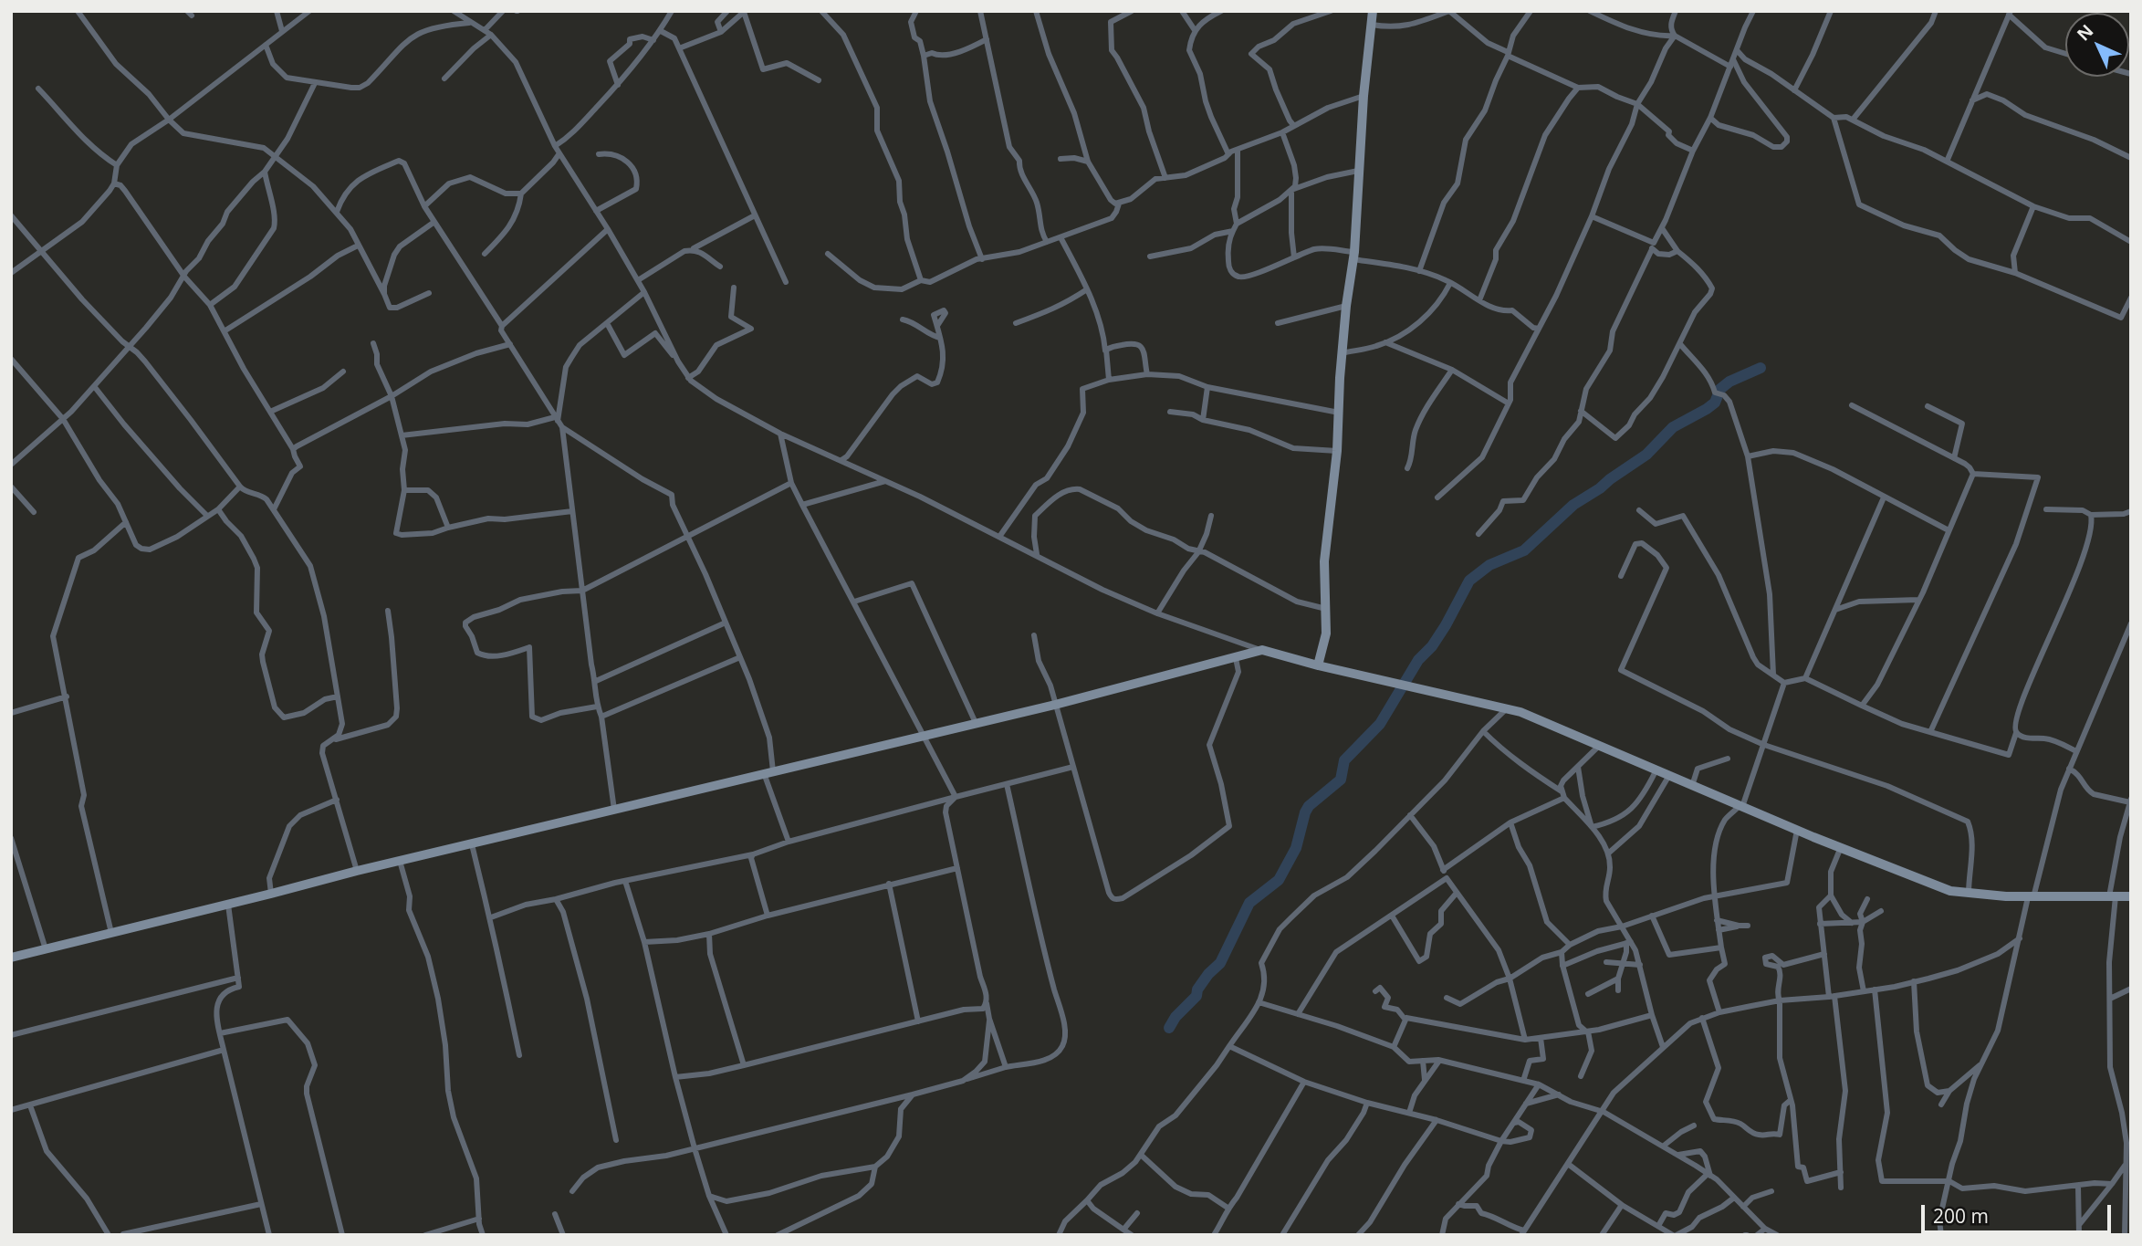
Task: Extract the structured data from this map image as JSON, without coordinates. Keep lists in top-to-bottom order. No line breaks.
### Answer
{"scale_bar":"200 m","north":"top left"}
